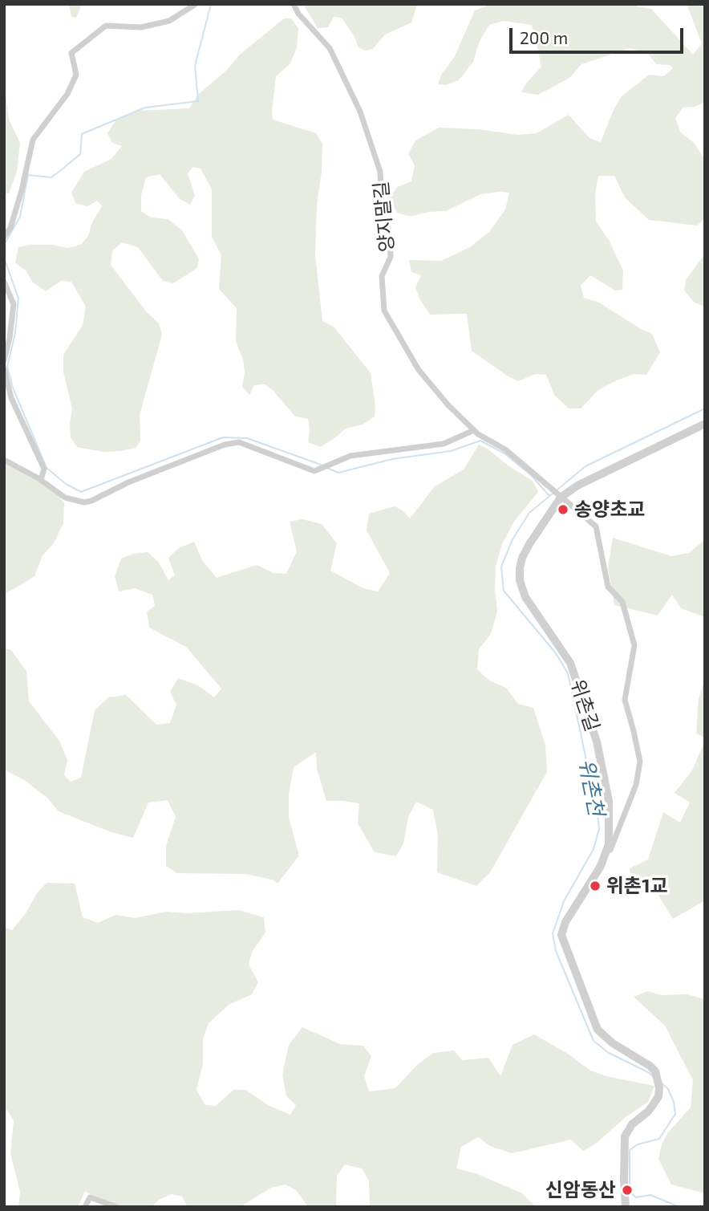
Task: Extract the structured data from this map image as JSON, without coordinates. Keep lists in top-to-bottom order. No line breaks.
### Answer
{"streets":{"street":["양지말길","위촌길"]},"crossings":[["양지말길","위촌길"]],"water":["위촌천"],"places":["송양초교","위촌1교","신암동산"],"scale_bar":"200 m"}
